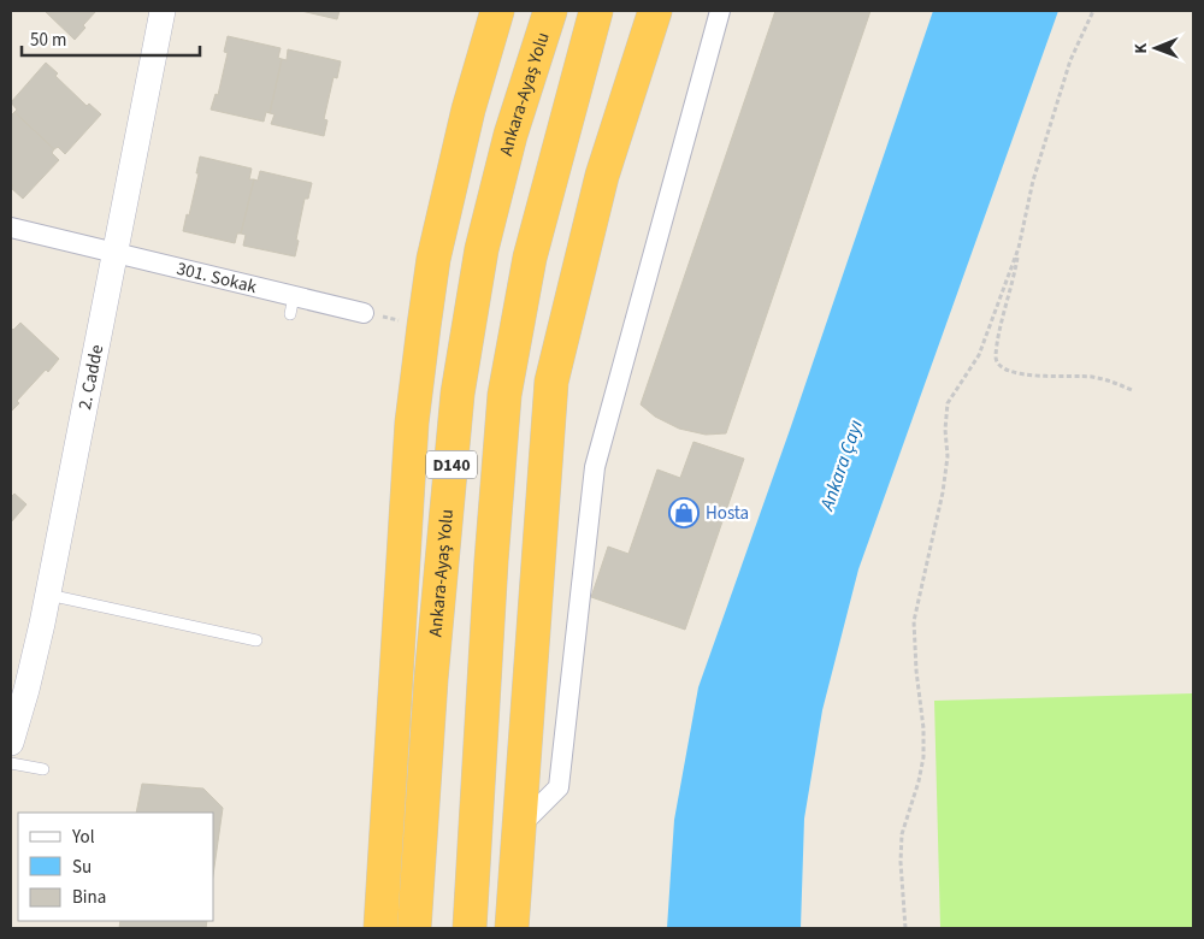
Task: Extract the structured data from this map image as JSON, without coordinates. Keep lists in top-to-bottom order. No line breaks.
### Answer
{"streets":{"highway":["Ankara-Ayaş Yolu","D140"],"street":["301. Sokak","2. Cadde"]},"crossings":[["301. Sokak","2. Cadde"]],"water":["Ankara Çayı"],"places":{"shop":["Hosta"]},"legend":["Yol","Su","Bina"],"scale_bar":"50 m","north":"left"}
